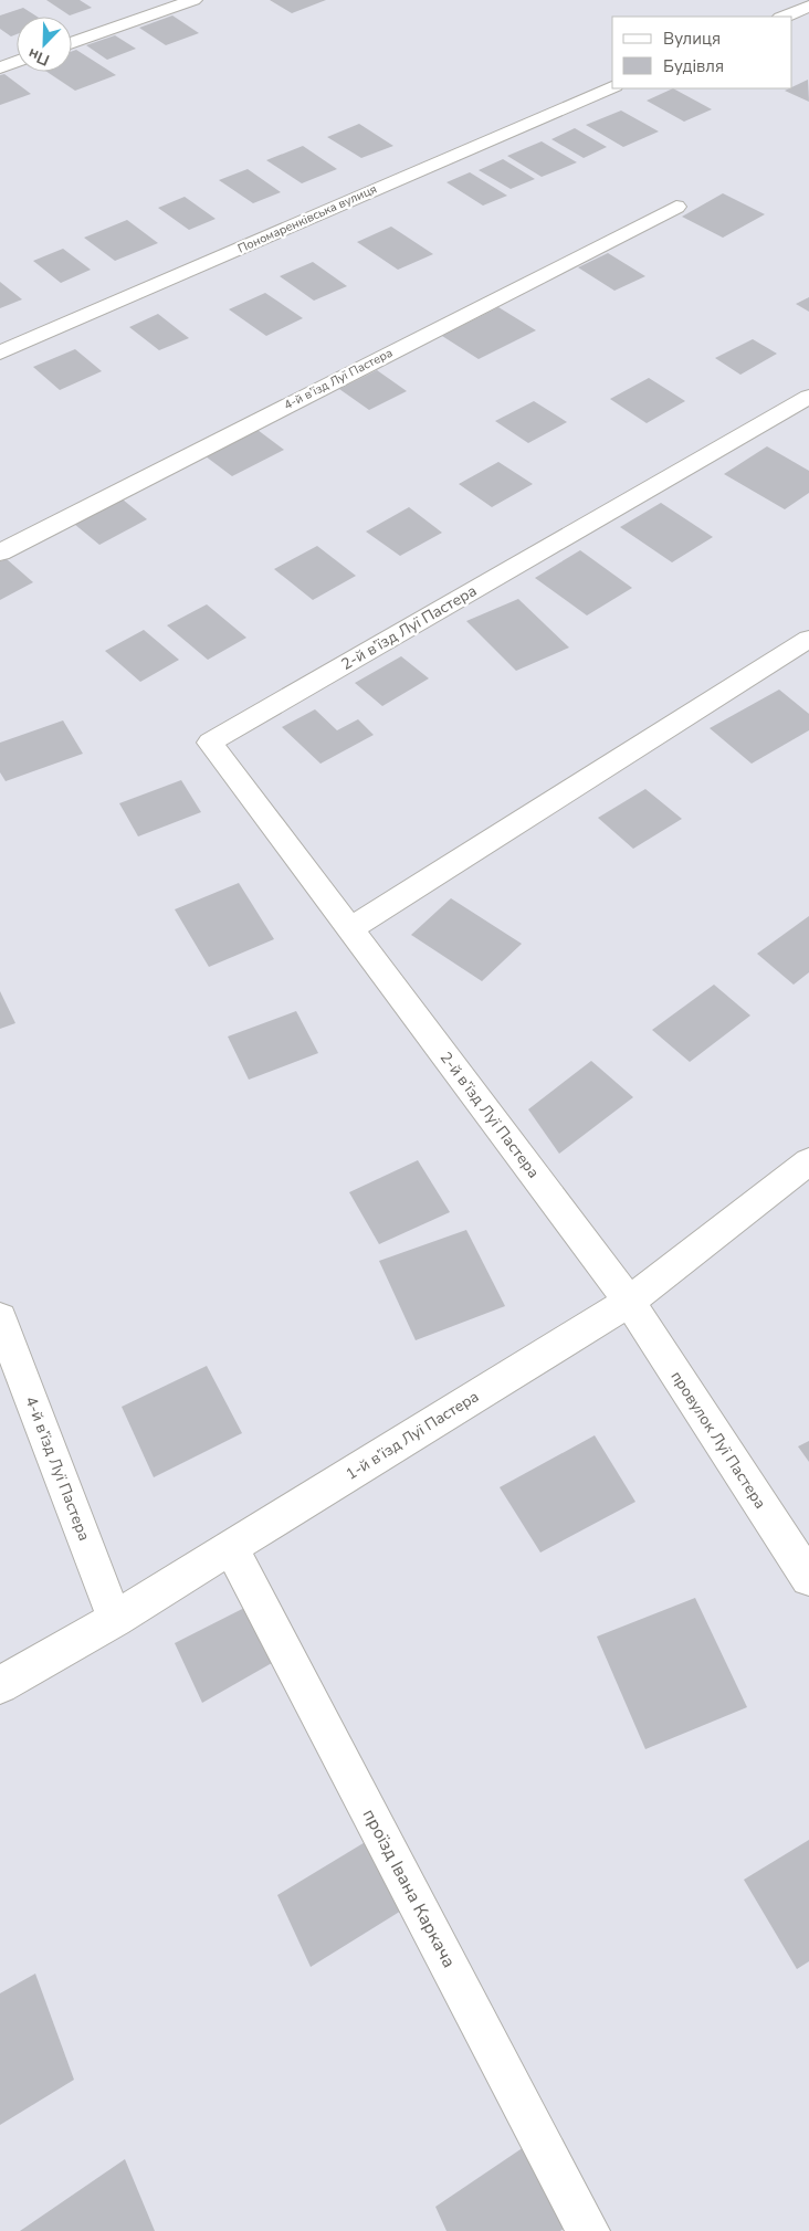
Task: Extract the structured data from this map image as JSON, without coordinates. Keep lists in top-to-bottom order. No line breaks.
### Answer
{"streets":{"street":["Пономаренківська вулиця","4-й в’їзд Луї Пастера","2-й в’їзд Луї Пастера","1-й в’їзд Луї Пастера","провулок Луї Пастера","проїзд Івана Каркача"]},"crossings":[["4-й в’їзд Луї Пастера","1-й в’їзд Луї Пастера"],["2-й в’їзд Луї Пастера","1-й в’їзд Луї Пастера"],["2-й в’їзд Луї Пастера","провулок Луї Пастера"],["1-й в’їзд Луї Пастера","провулок Луї Пастера"],["1-й в’їзд Луї Пастера","проїзд Івана Каркача"]],"legend":["Вулиця","Будівля"],"north":"bottom left"}
